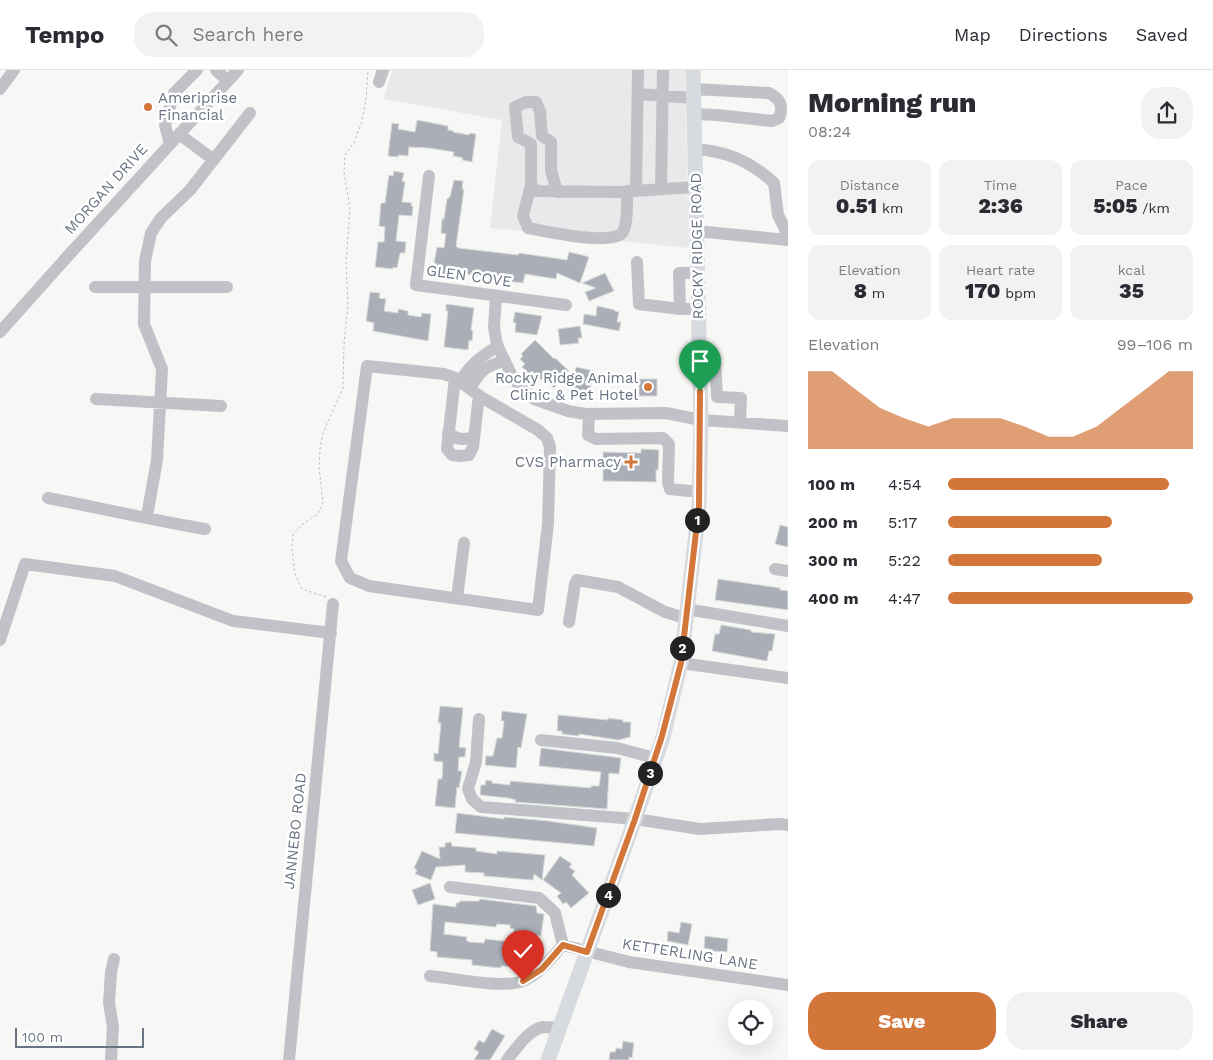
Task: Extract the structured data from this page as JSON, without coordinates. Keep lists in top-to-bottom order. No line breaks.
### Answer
{"streets":{"main road":["ROCKY RIDGE ROAD"],"street":["MORGAN DRIVE","GLEN COVE","JANNEBO ROAD","KETTERLING LANE"]},"crossings":[["ROCKY RIDGE ROAD","KETTERLING LANE"]],"places":{"other":["Ameriprise Financial","Rocky Ridge Animal Clinic & Pet Hotel"],"health":["CVS Pharmacy"]},"scale_bar":"100 m","page":{"header":"Tempo","search":"Search here","nav":["Map","Directions","Saved"],"heading":["Morning run","08:24"],"stats":[["Distance","0.51 km"],["Time","2:36"],["Pace","5:05 /km"],["Elevation","8 m"],["Heart rate","170 bpm"],["kcal","35"]],"chart":["Elevation","99–106 m"],"list":[{"name":"100 m","note":"4:54"},{"name":"200 m","note":"5:17"},{"name":"300 m","note":"5:22"},{"name":"400 m","note":"4:47"}],"pins":["1","2","3","4"],"buttons":["Save","Share"],"scale":"100 m"}}
